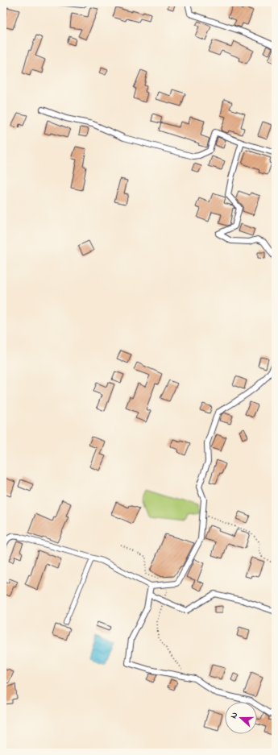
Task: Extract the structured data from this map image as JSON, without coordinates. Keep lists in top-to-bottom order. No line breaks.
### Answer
{"north":"left"}
